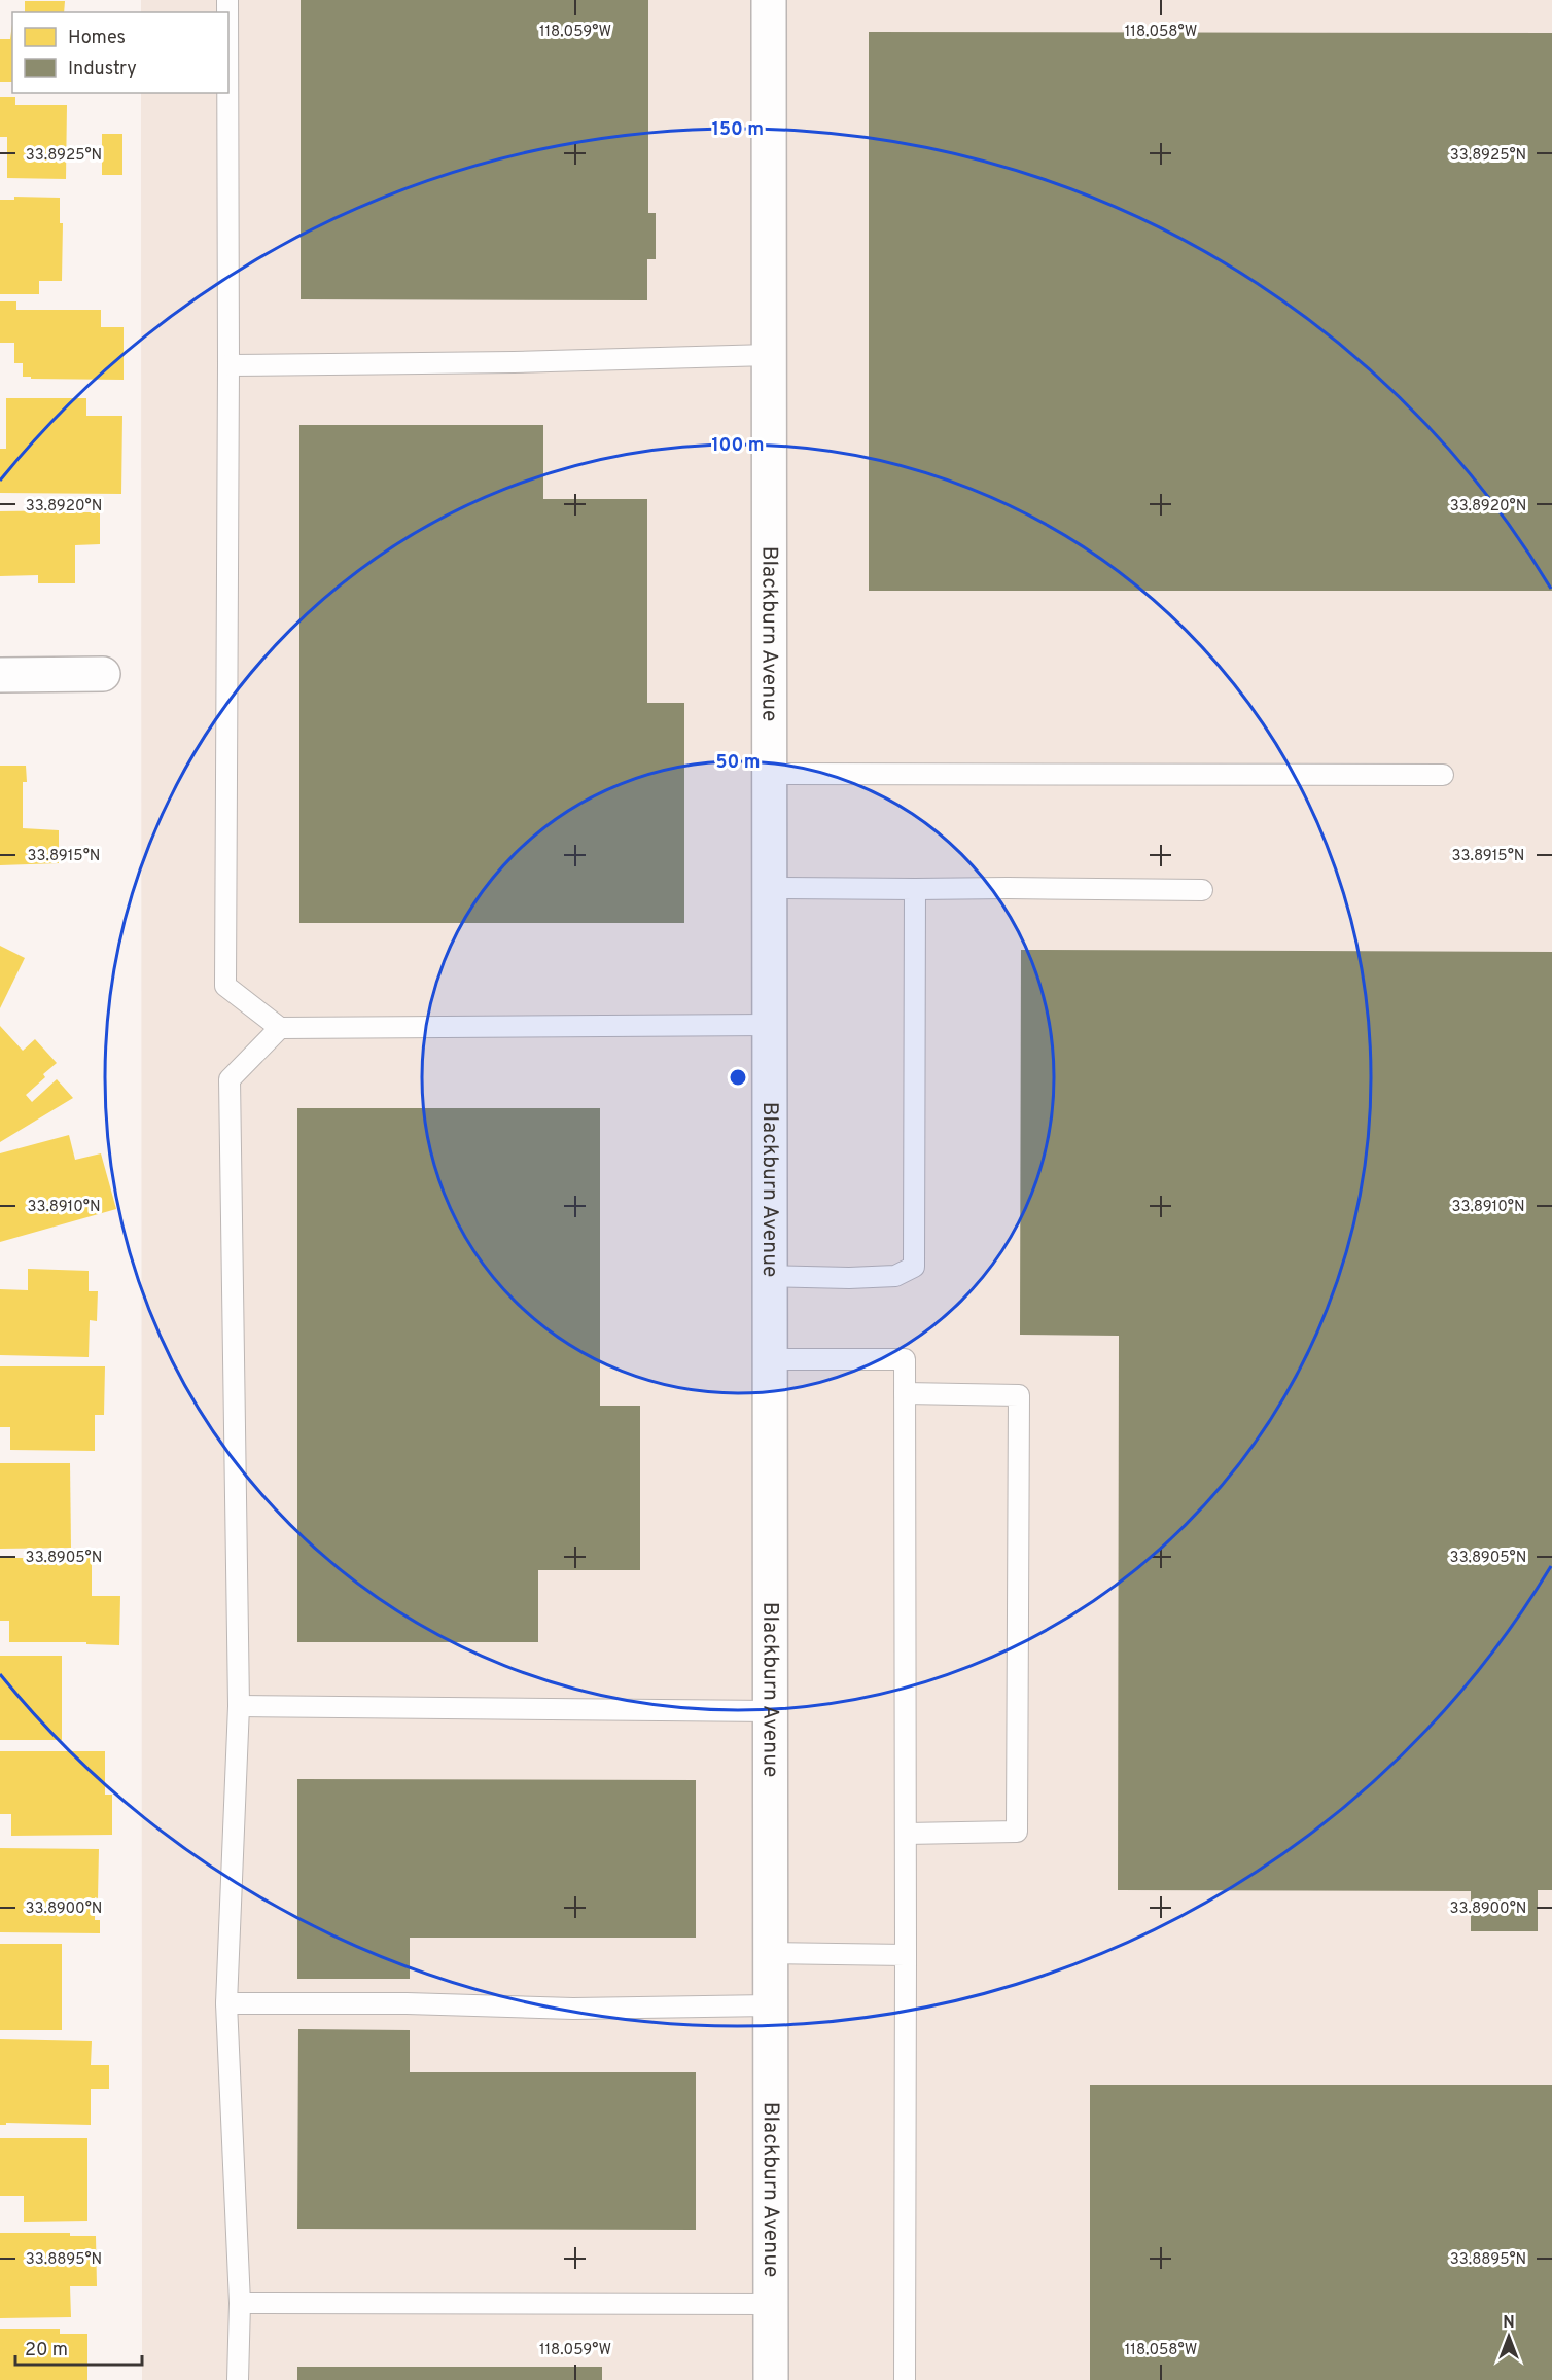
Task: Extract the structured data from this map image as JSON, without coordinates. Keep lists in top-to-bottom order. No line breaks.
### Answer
{"streets":{"street":["Blackburn Avenue"]},"legend":["Homes","Industry"],"scale_bar":"20 m","north":"top","coordinates":["118.059°W","118.058°W","33.8925°N","33.8920°N","33.8915°N","33.8910°N","33.8905°N","33.8900°N","33.8895°N"],"rings":["150 m","100 m","50 m"]}
